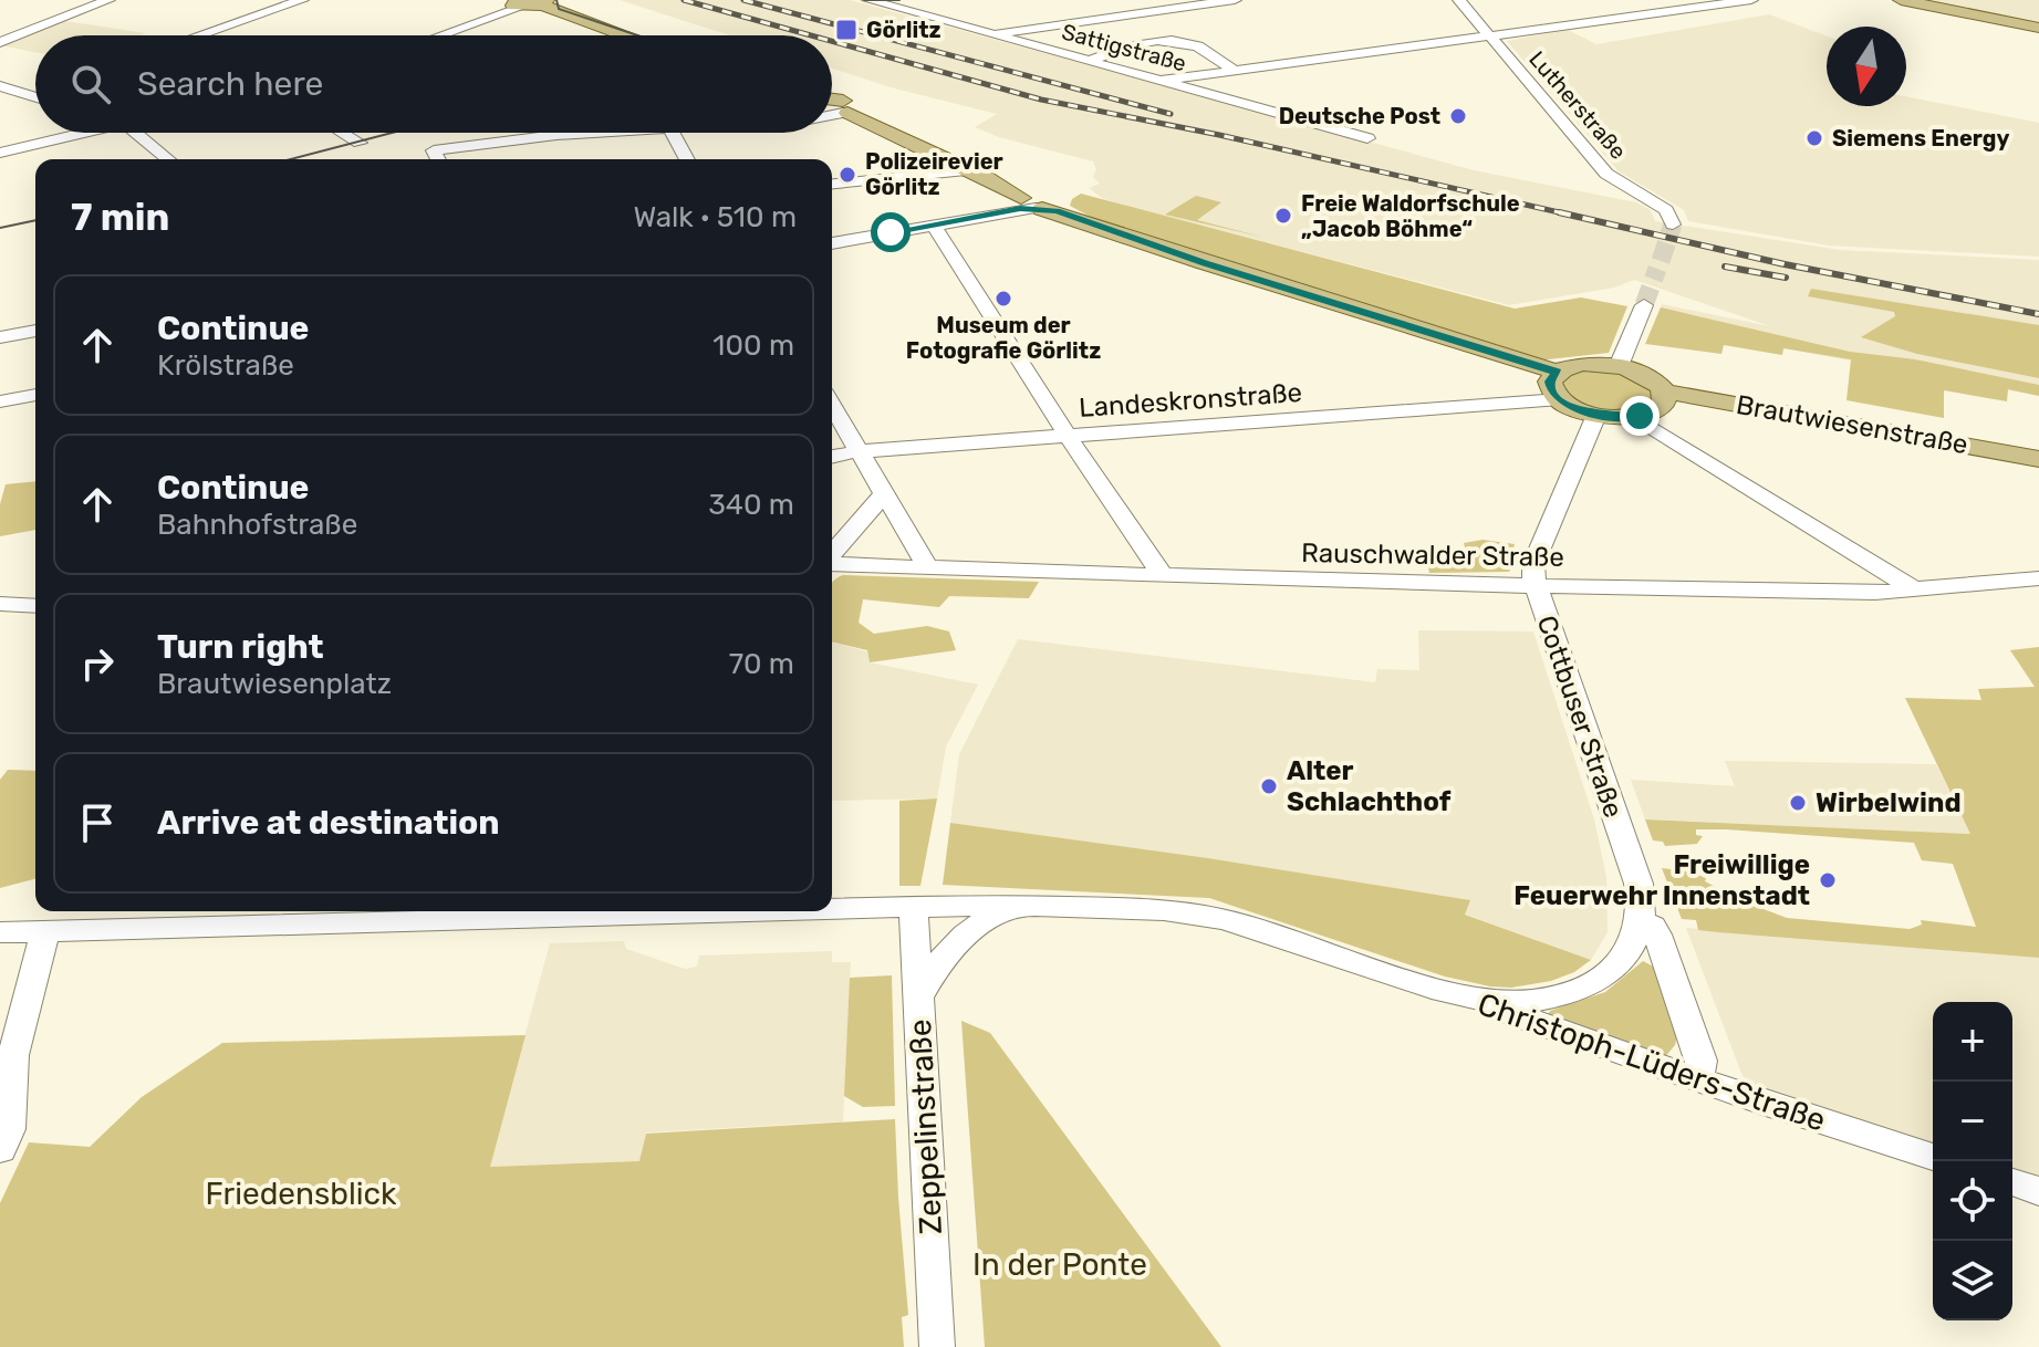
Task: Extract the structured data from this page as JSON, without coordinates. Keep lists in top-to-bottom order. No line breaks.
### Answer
{"streets":{"main road":["Brautwiesenstraße"],"street":["Sattigstraße","Lutherstraße","Landeskronstraße","Rauschwalder Straße","Cottbuser Straße","Christoph-Lüders-Straße","Zeppelinstraße"]},"crossings":[["Rauschwalder Straße","Cottbuser Straße"],["Cottbuser Straße","Christoph-Lüders-Straße"],["Christoph-Lüders-Straße","Zeppelinstraße"]],"parks":["Friedensblick","In der Ponte"],"places":{"transit":["Görlitz"],"other":["Deutsche Post","Siemens Energy","Polizeirevier Görlitz","Freie Waldorfschule „Jacob Böhme“","Museum der Fotografie Görlitz","Alter Schlachthof","Wirbelwind","Freiwillige Feuerwehr Innenstadt"]},"north":"bottom","page":{"search":"Search here","heading":["7 min","Walk · 510 m"],"list":[["Continue","Krölstraße","100 m"],["Continue","Bahnhofstraße","340 m"],["Turn right","Brautwiesenplatz","70 m"],"Arrive at destination"],"map_buttons":["+","−"]}}
